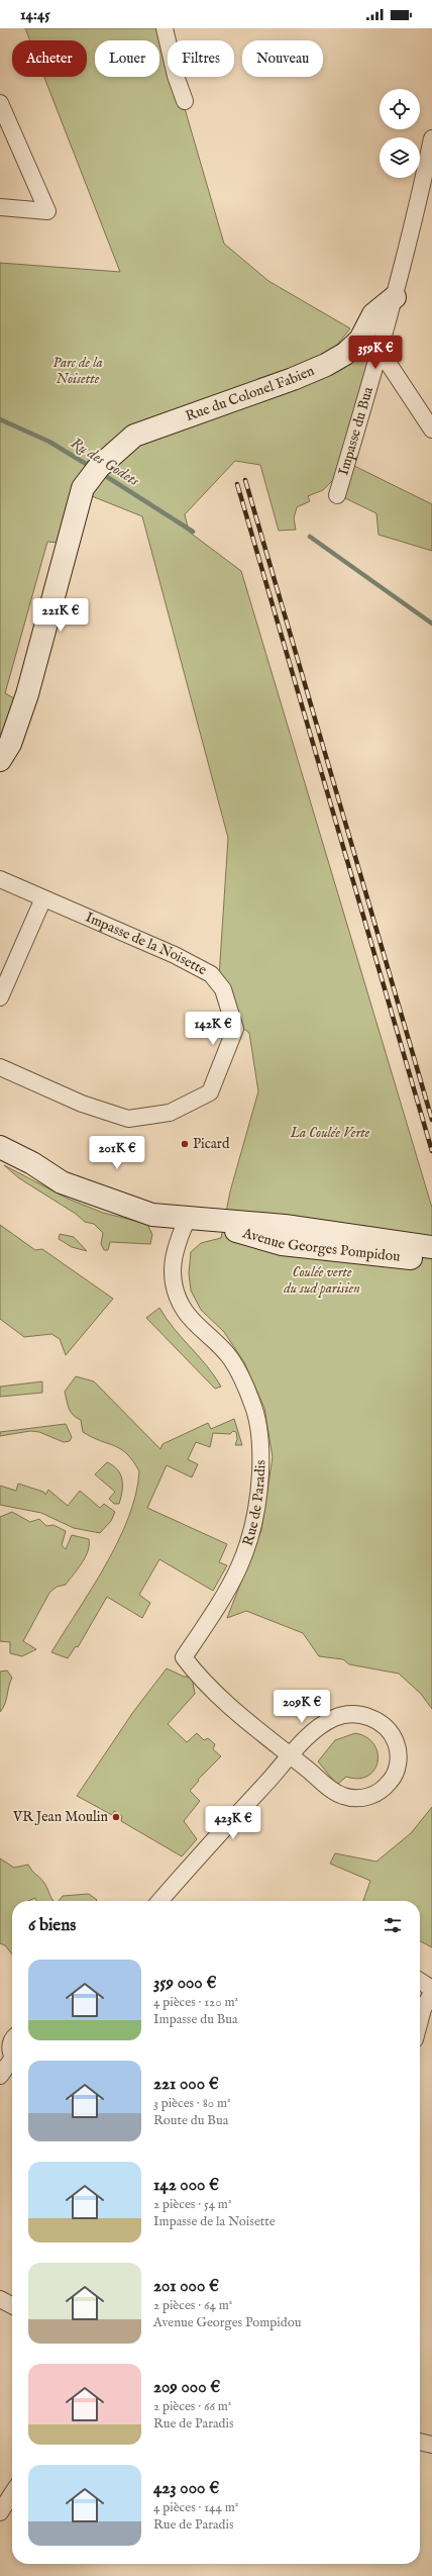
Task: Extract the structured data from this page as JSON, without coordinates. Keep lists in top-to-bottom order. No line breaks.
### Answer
{"streets":{"street":["Rue du Colonel Fabien","Impasse du Bua","Impasse de la Noisette","Avenue Georges Pompidou","Rue de Paradis"]},"crossings":[["Rue du Colonel Fabien","Impasse du Bua"],["Avenue Georges Pompidou","Rue de Paradis"]],"water":["Ru des Godets"],"parks":["Parc de la Noisette","La Coulée Verte","Coulée verte du sud parisien"],"places":["Picard","VR Jean Moulin"],"page":{"status":"14:45","chip":["Acheter","Louer","Filtres","Nouveau"],"price":["359K €","221K €","142K €","201K €","209K €","423K €"],"heading":"6 biens","list":[{"name":"359 000 €","note":"4 pièces · 120 m² · Impasse du Bua"},{"name":"221 000 €","note":"3 pièces · 80 m² · Route du Bua"},{"name":"142 000 €","note":"2 pièces · 54 m² · Impasse de la Noisette"},{"name":"201 000 €","note":"2 pièces · 64 m² · Avenue Georges Pompidou"},{"name":"209 000 €","note":"2 pièces · 66 m² · Rue de Paradis"},{"name":"423 000 €","note":"4 pièces · 144 m² · Rue de Paradis"}]}}
